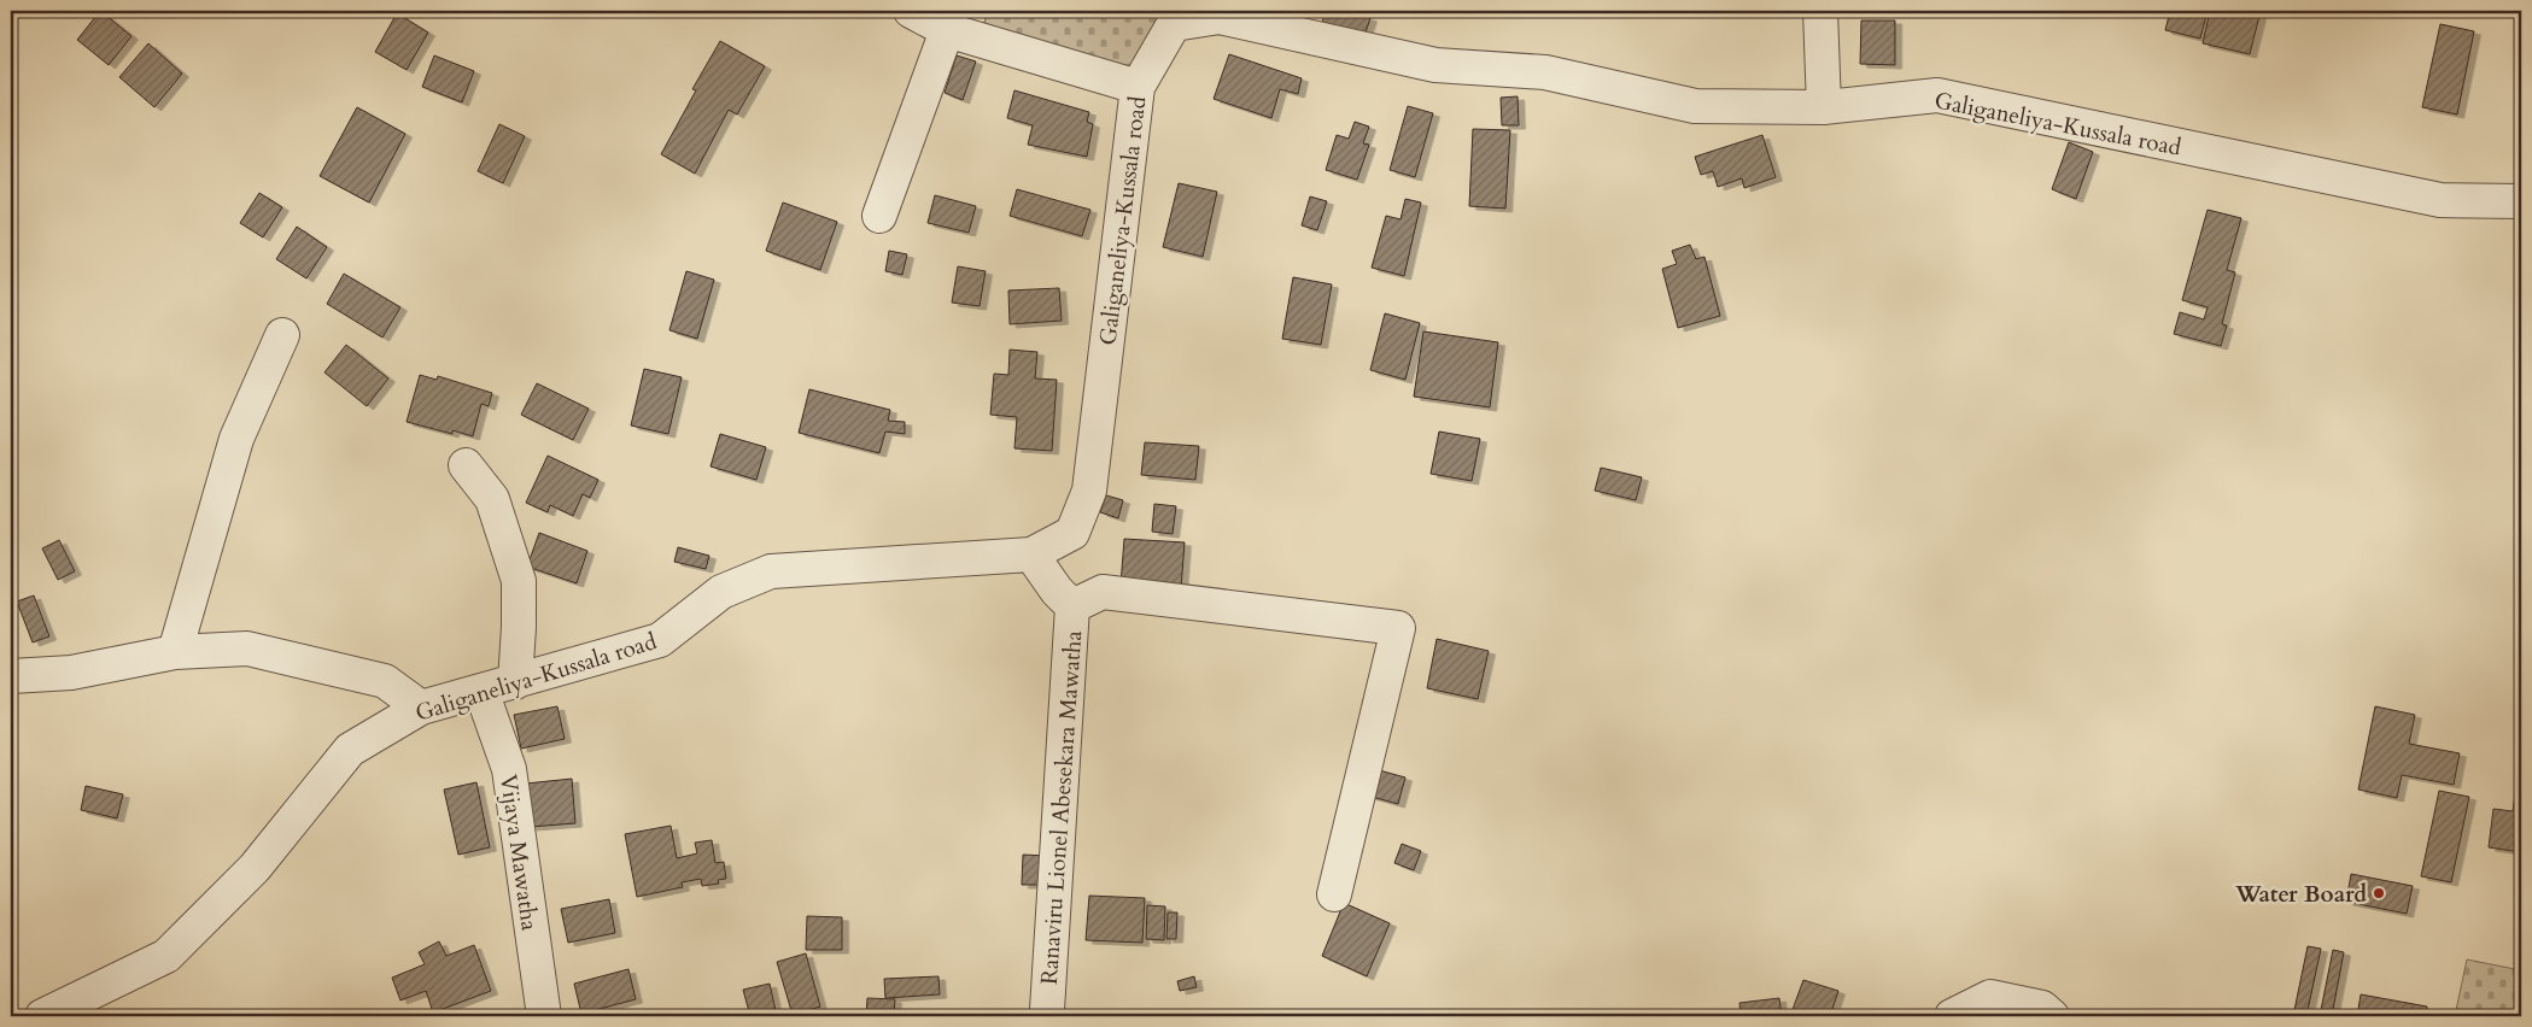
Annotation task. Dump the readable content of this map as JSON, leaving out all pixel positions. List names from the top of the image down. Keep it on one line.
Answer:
{"streets":{"street":["Galiganeliya-Kussala road","Ranaviru Lionel Abesekara Mawatha","Vijaya Mawatha"]},"crossings":[["Galiganeliya-Kussala road","Vijaya Mawatha"]],"places":["Water Board"]}
